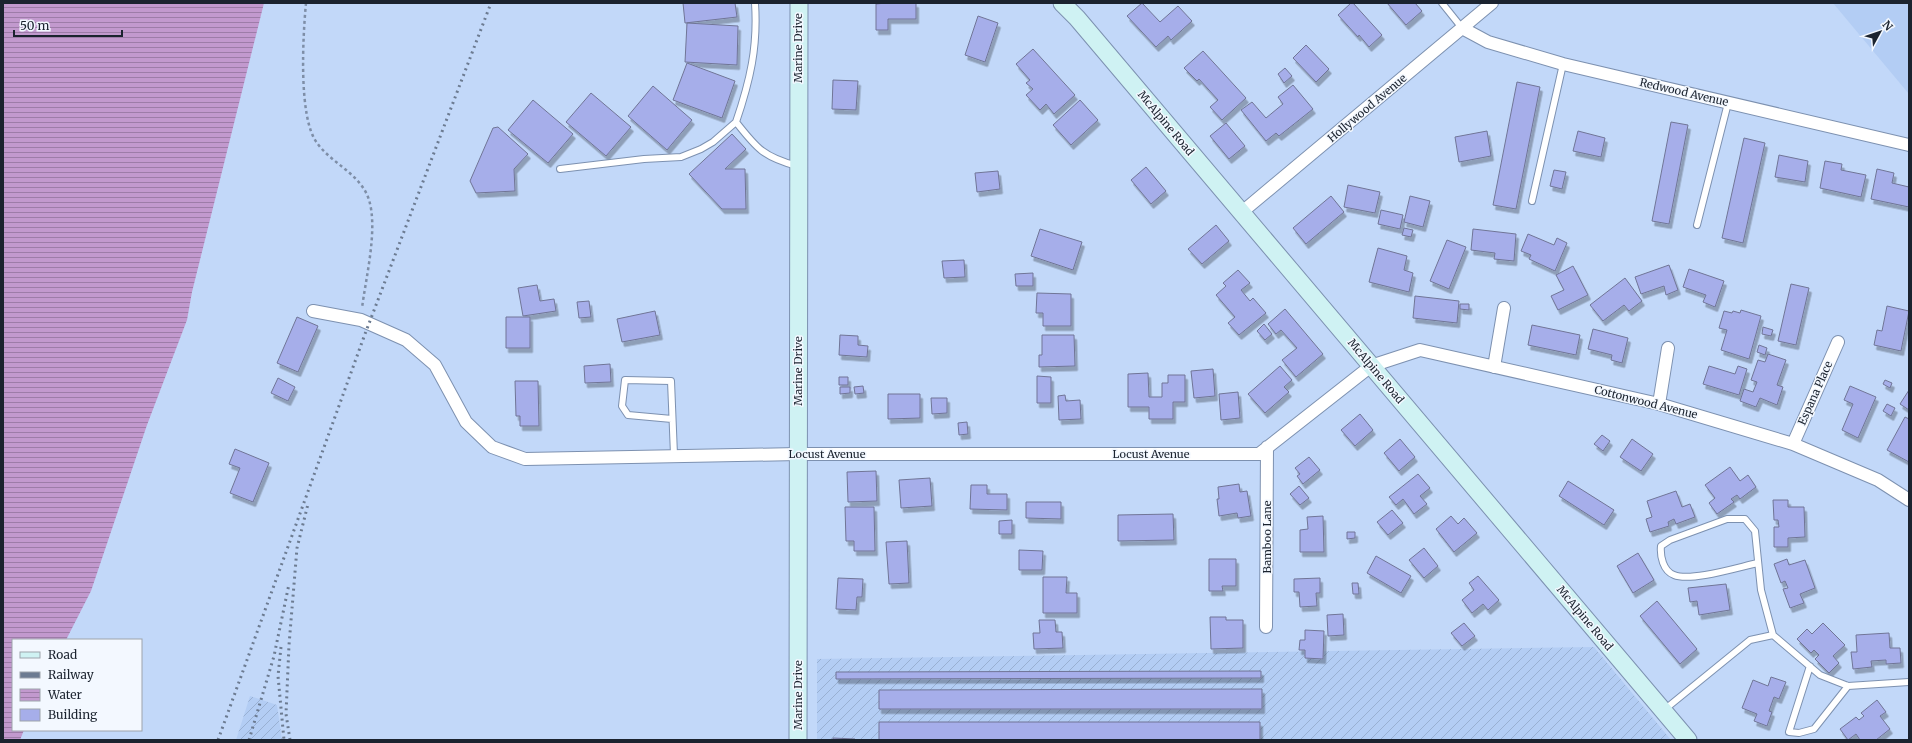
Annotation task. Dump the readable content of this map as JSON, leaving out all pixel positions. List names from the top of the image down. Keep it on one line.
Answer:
{"streets":{"street":["Marine Drive","Redwood Avenue","Hollywood Avenue","McAlpine Road","Espana Place","Cottonwood Avenue","Locust Avenue","Bamboo Lane"]},"crossings":[["Marine Drive","Locust Avenue"],["Redwood Avenue","Hollywood Avenue"],["Hollywood Avenue","McAlpine Road"],["McAlpine Road","Cottonwood Avenue"],["McAlpine Road","Locust Avenue"],["Espana Place","Cottonwood Avenue"],["Cottonwood Avenue","Locust Avenue"],["Locust Avenue","Bamboo Lane"]],"legend":["Road","Railway","Water","Building"],"scale_bar":"50 m","north":"top right"}
